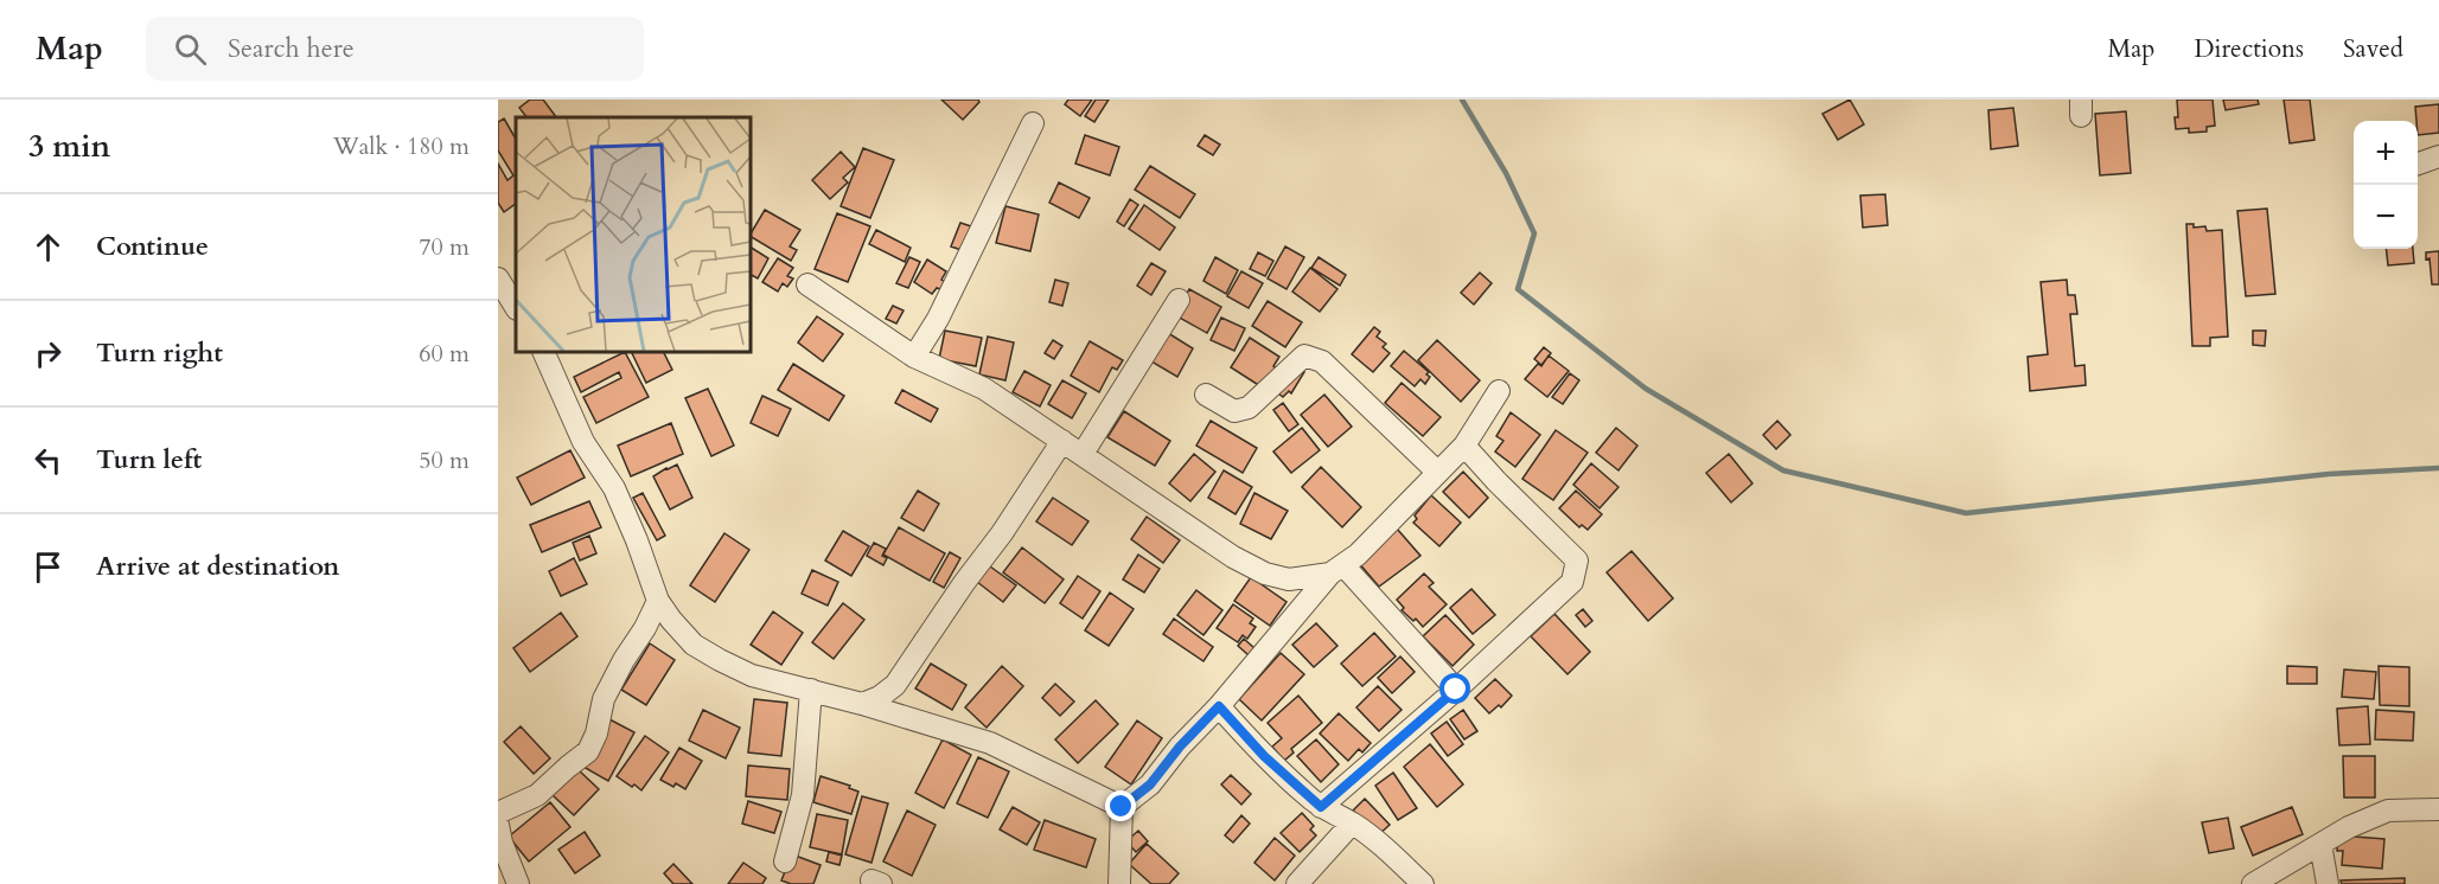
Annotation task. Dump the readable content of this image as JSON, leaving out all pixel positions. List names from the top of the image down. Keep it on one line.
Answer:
{"page":{"header":"Map","search":"Search here","nav":["Map","Directions","Saved"],"heading":["3 min","Walk · 180 m"],"map_buttons":["+","−"],"list":[["Continue","70 m"],["Turn right","60 m"],["Turn left","50 m"],"Arrive at destination"]}}
